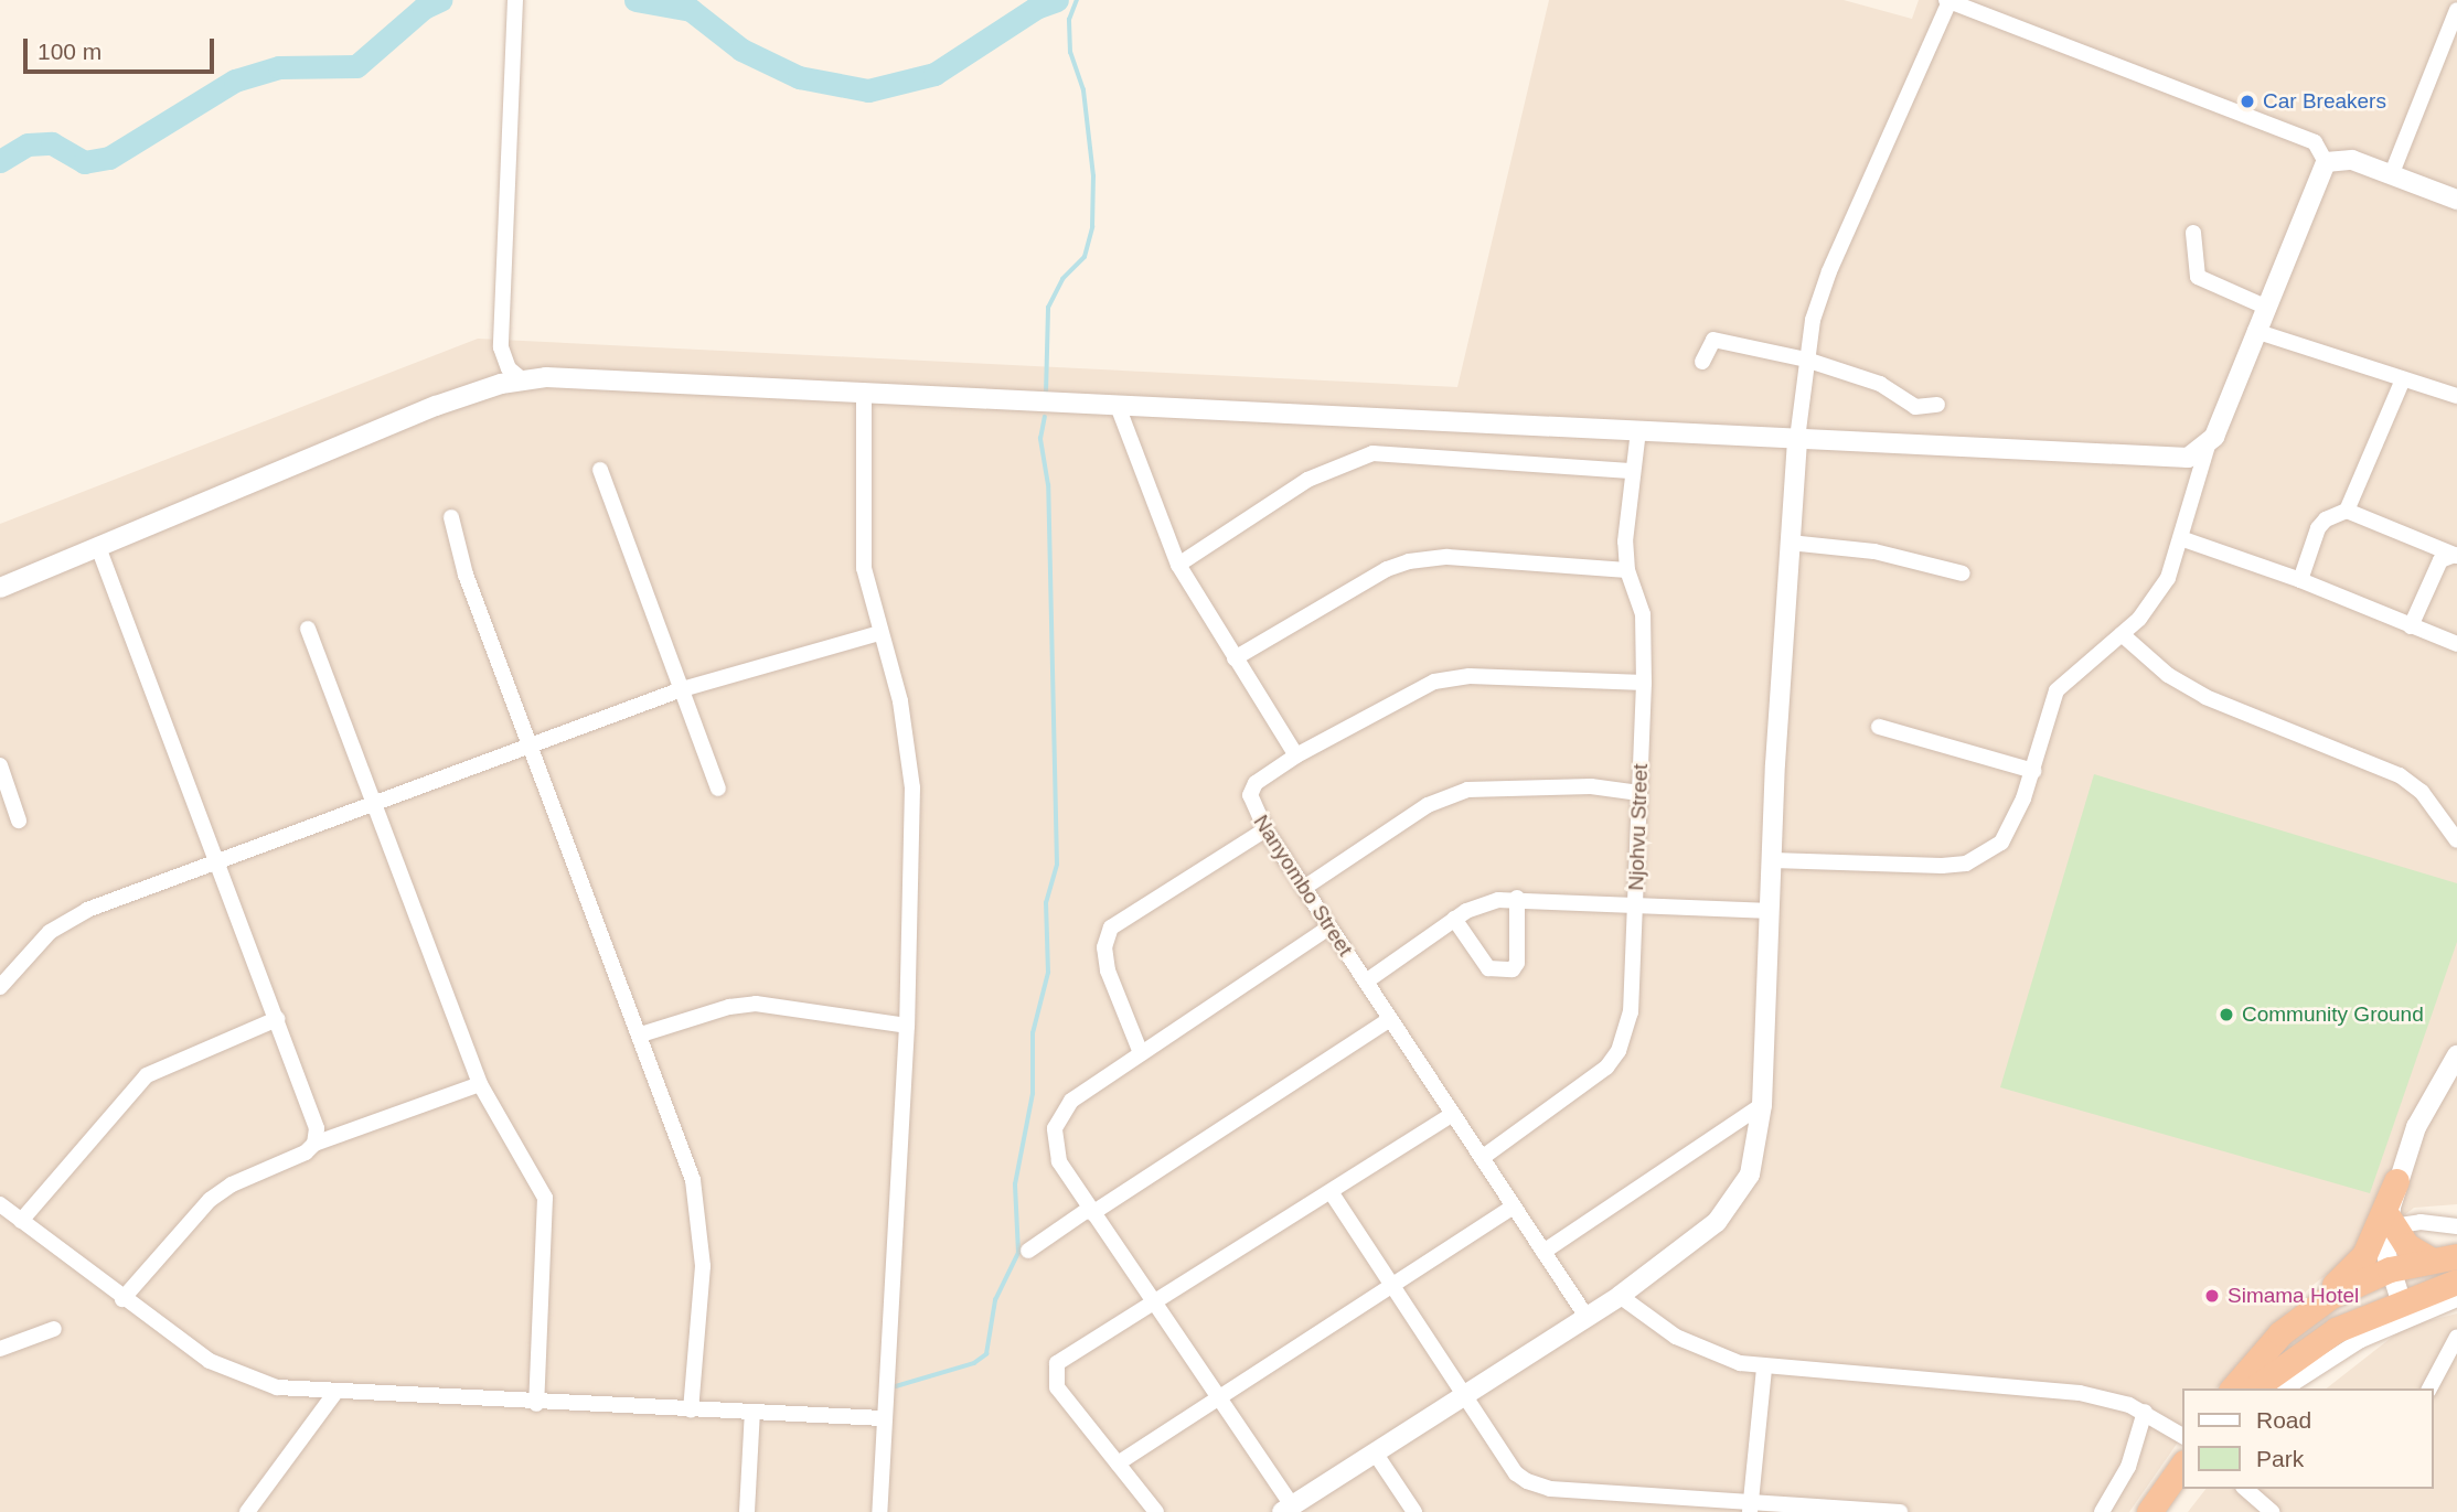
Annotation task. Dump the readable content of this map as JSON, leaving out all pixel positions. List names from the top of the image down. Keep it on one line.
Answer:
{"streets":{"street":["Njohvu Street","Nanyombo Street"]},"crossings":[["Njohvu Street","Nanyombo Street"]],"places":["Car Breakers","Community Ground","Simama Hotel"],"legend":["Road","Park"],"scale_bar":"100 m"}
